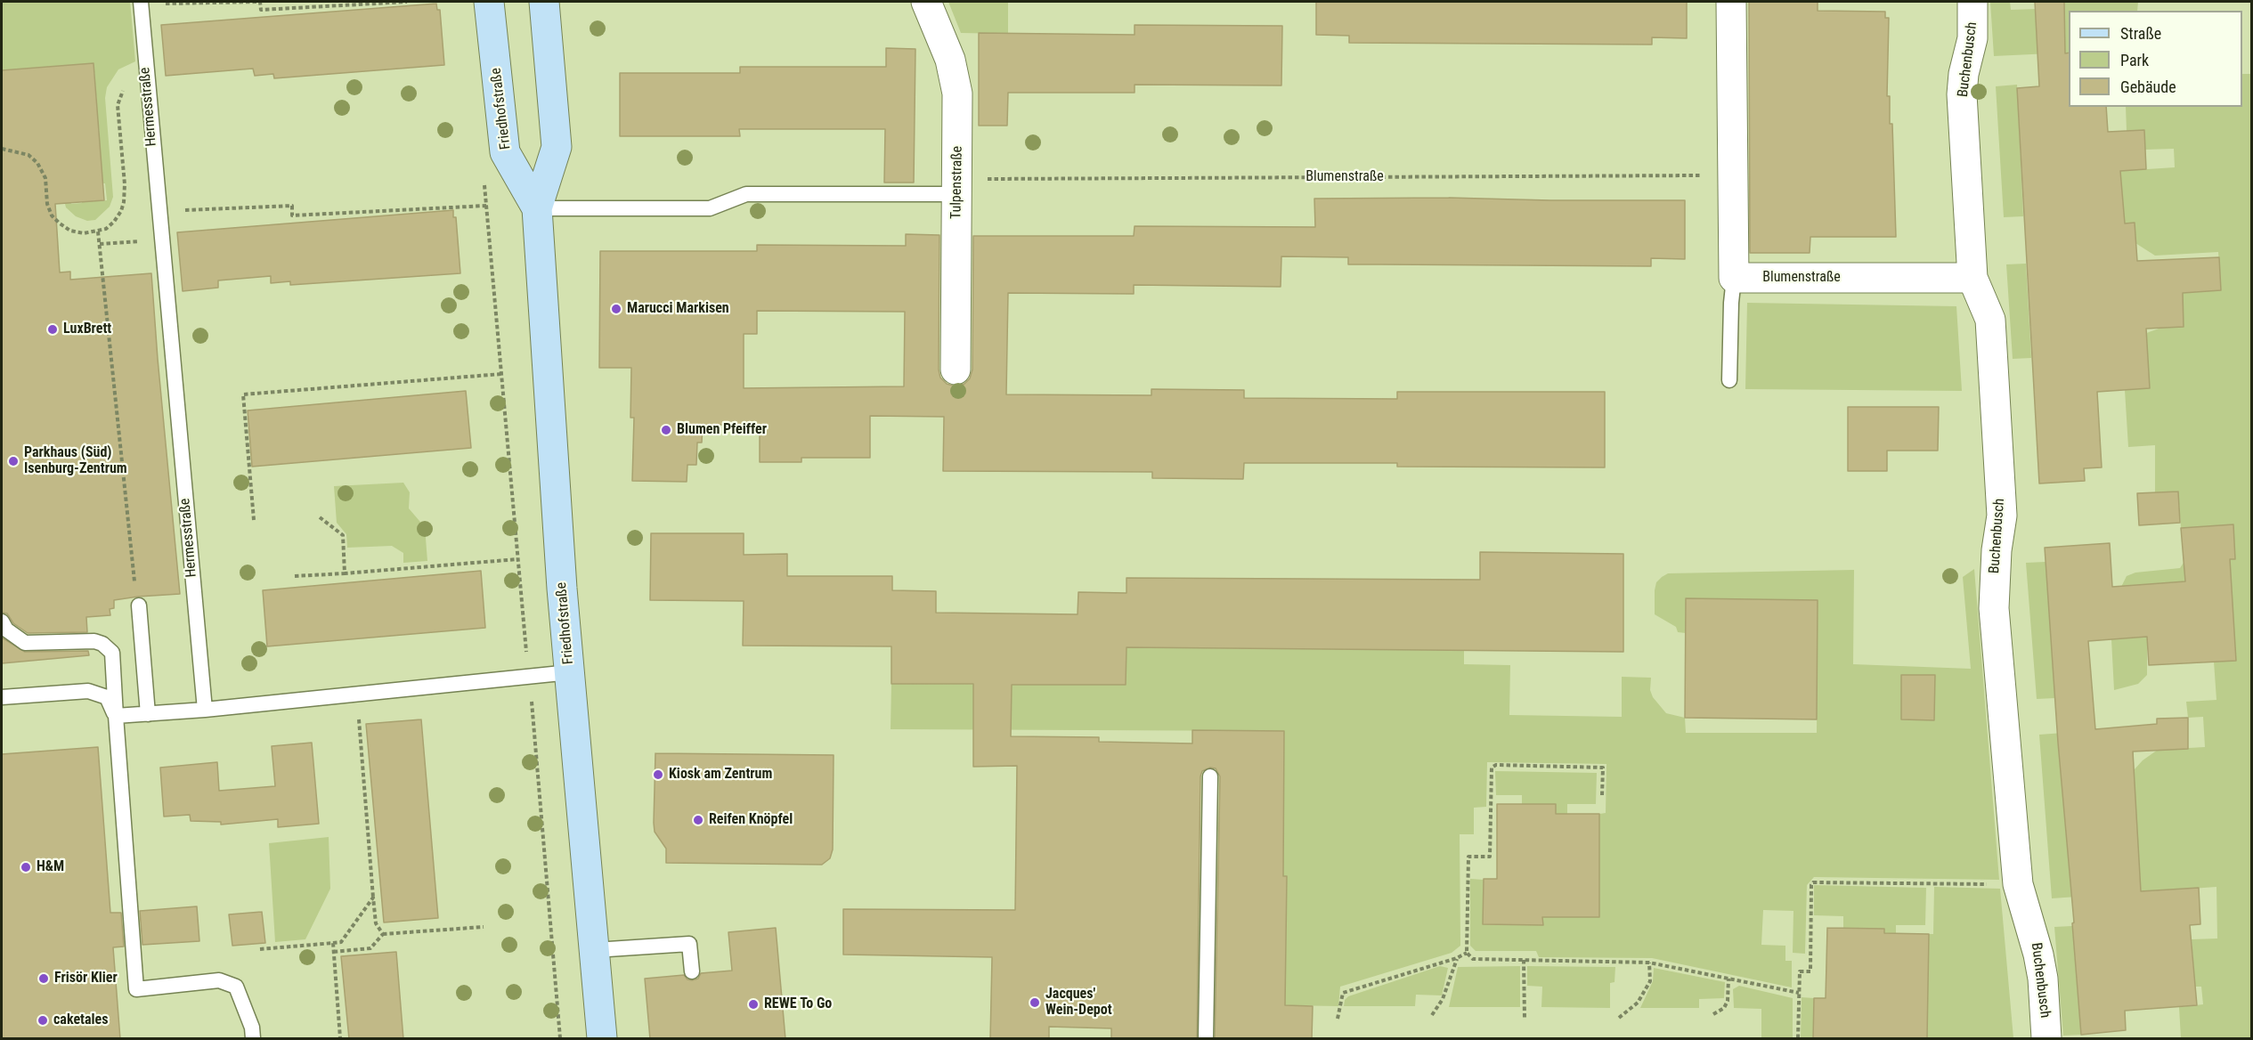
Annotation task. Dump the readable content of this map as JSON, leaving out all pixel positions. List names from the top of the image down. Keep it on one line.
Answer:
{"streets":{"main road":["Friedhofstraße"],"street":["Buchenbusch","Blumenstraße","Tulpenstraße"],"lane":["Hermesstraße"]},"crossings":[["Buchenbusch","Blumenstraße"],["Blumenstraße","Tulpenstraße"]],"places":["Marucci Markisen","LuxBrett","Blumen Pfeiffer","Parkhaus (Süd) Isenburg-Zentrum","Kiosk am Zentrum","Reifen Knöpfel","H&M","Frisör Klier","Jacques' Wein-Depot","REWE To Go","caketales"],"legend":["Straße","Park","Gebäude"]}
